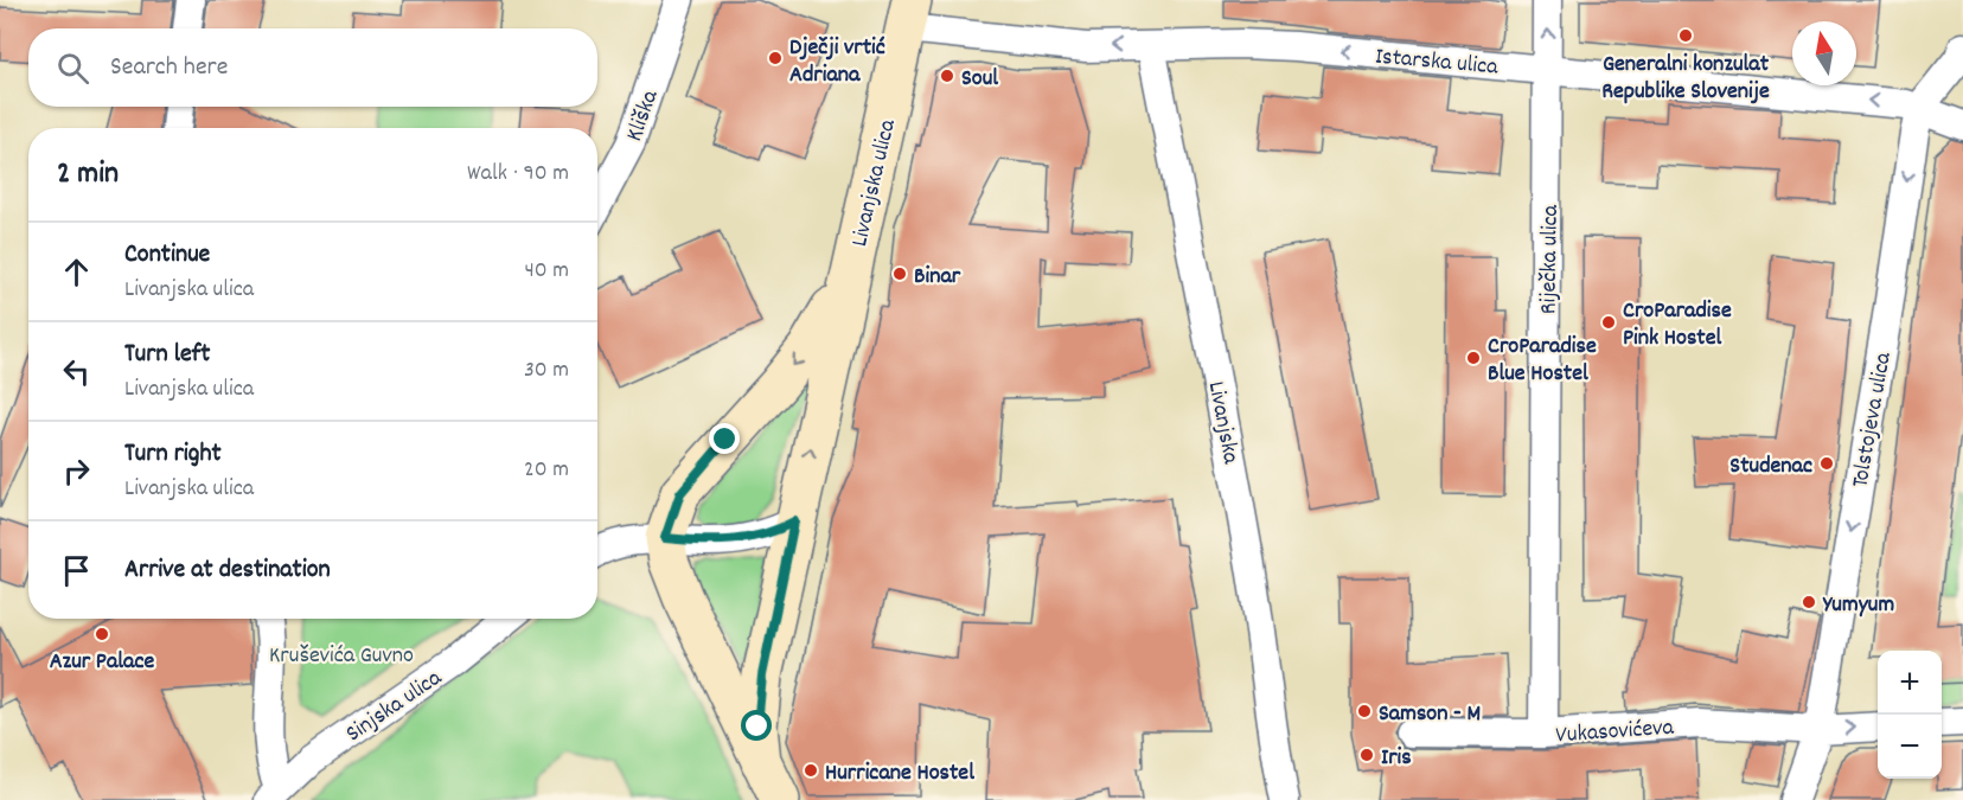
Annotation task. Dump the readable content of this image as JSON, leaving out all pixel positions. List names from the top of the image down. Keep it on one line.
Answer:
{"streets":{"street":["Istarska ulica","Kliška","Livanjska ulica","Riječka ulica","Tolstojeva ulica","Livanjska","Sinjska ulica","Vukasovićeva"]},"crossings":[["Istarska ulica","Livanjska ulica"],["Istarska ulica","Riječka ulica"],["Istarska ulica","Tolstojeva ulica"],["Istarska ulica","Livanjska"],["Riječka ulica","Vukasovićeva"],["Tolstojeva ulica","Vukasovićeva"]],"one_way":["Istarska ulica","Tolstojeva ulica"],"parks":["Kruševića Guvno"],"places":["Generalni konzulat Republike Slovenije","Dječji vrtić Adriana","Soul","Binar","CroParadise Pink Hostel","CroParadise Blue Hostel","Studenac","Yumyum","Azur Palace","Samson - M","Iris","Hurricane Hostel"],"north":"top","page":{"search":"Search here","heading":["2 min","Walk · 90 m"],"list":[["Continue","Livanjska ulica","40 m"],["Turn left","Livanjska ulica","30 m"],["Turn right","Livanjska ulica","20 m"],"Arrive at destination"],"map_buttons":["+","−"]}}
